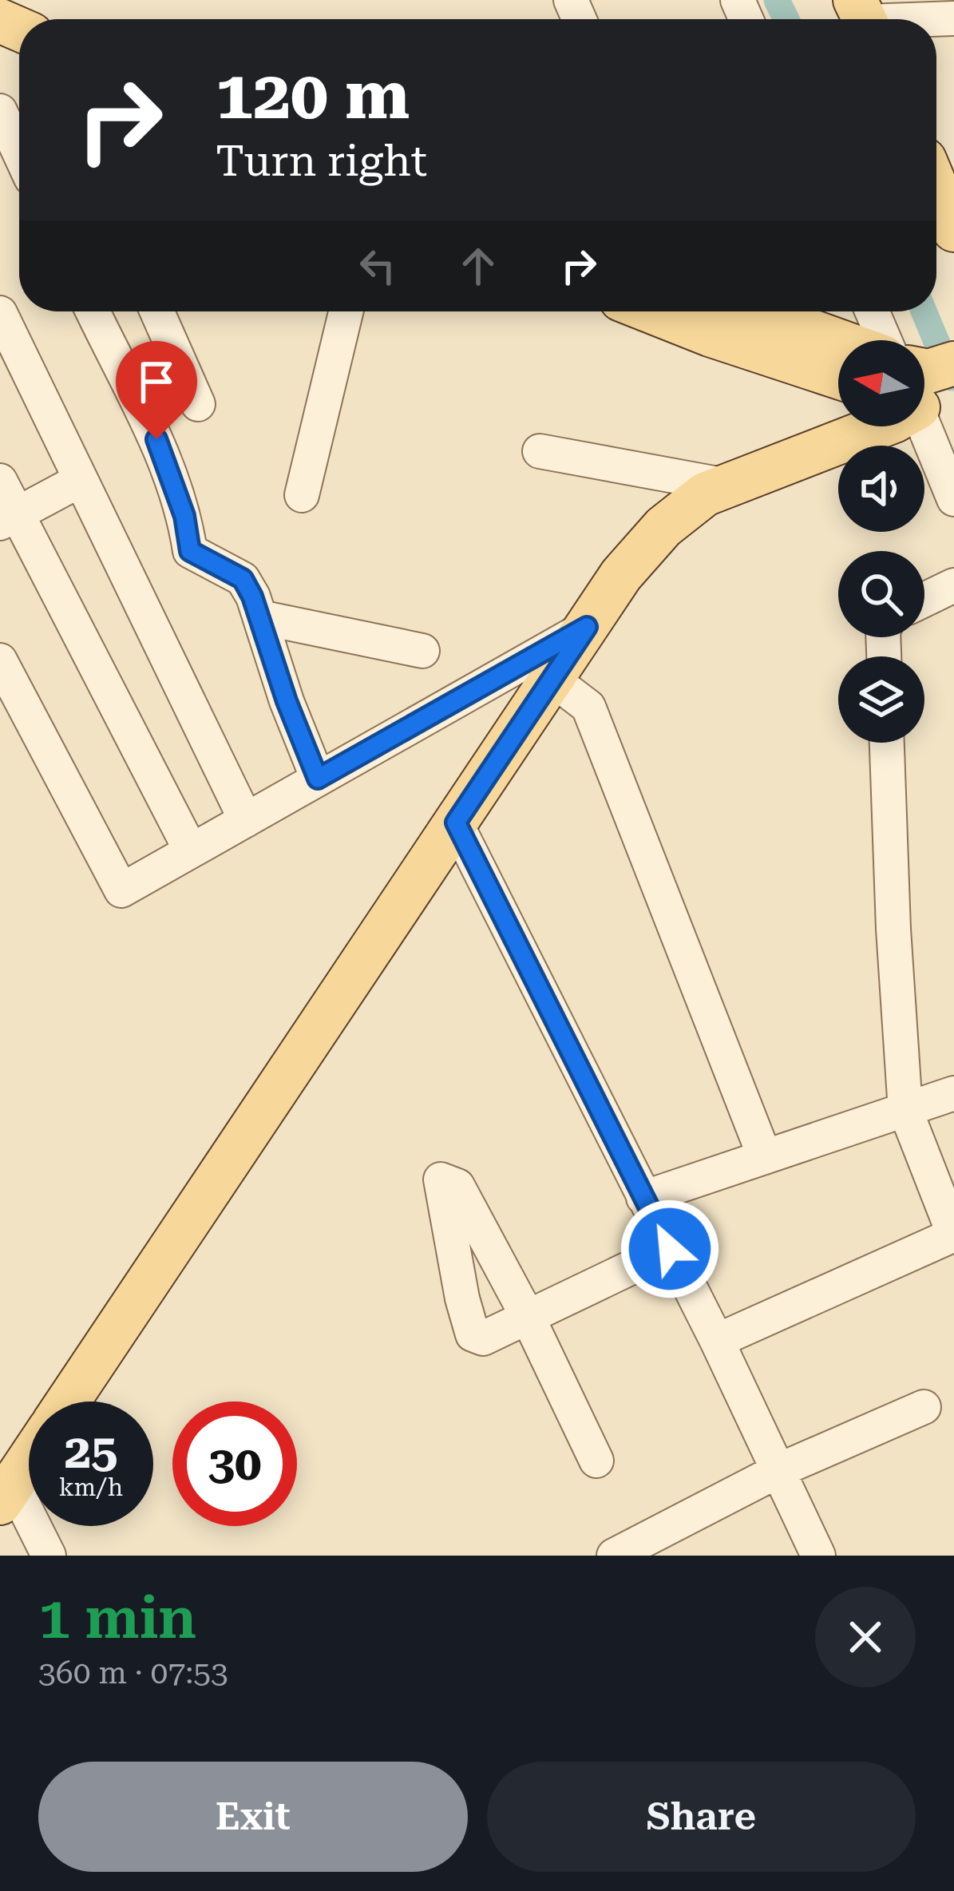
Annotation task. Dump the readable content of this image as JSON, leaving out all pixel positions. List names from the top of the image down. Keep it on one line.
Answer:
{"north":"left","page":{"turn":["120 m","Turn right"],"speed":"25 km/h","limit":"30","heading":["1 min","360 m · 07:53"],"buttons":["Exit","Share"]}}
